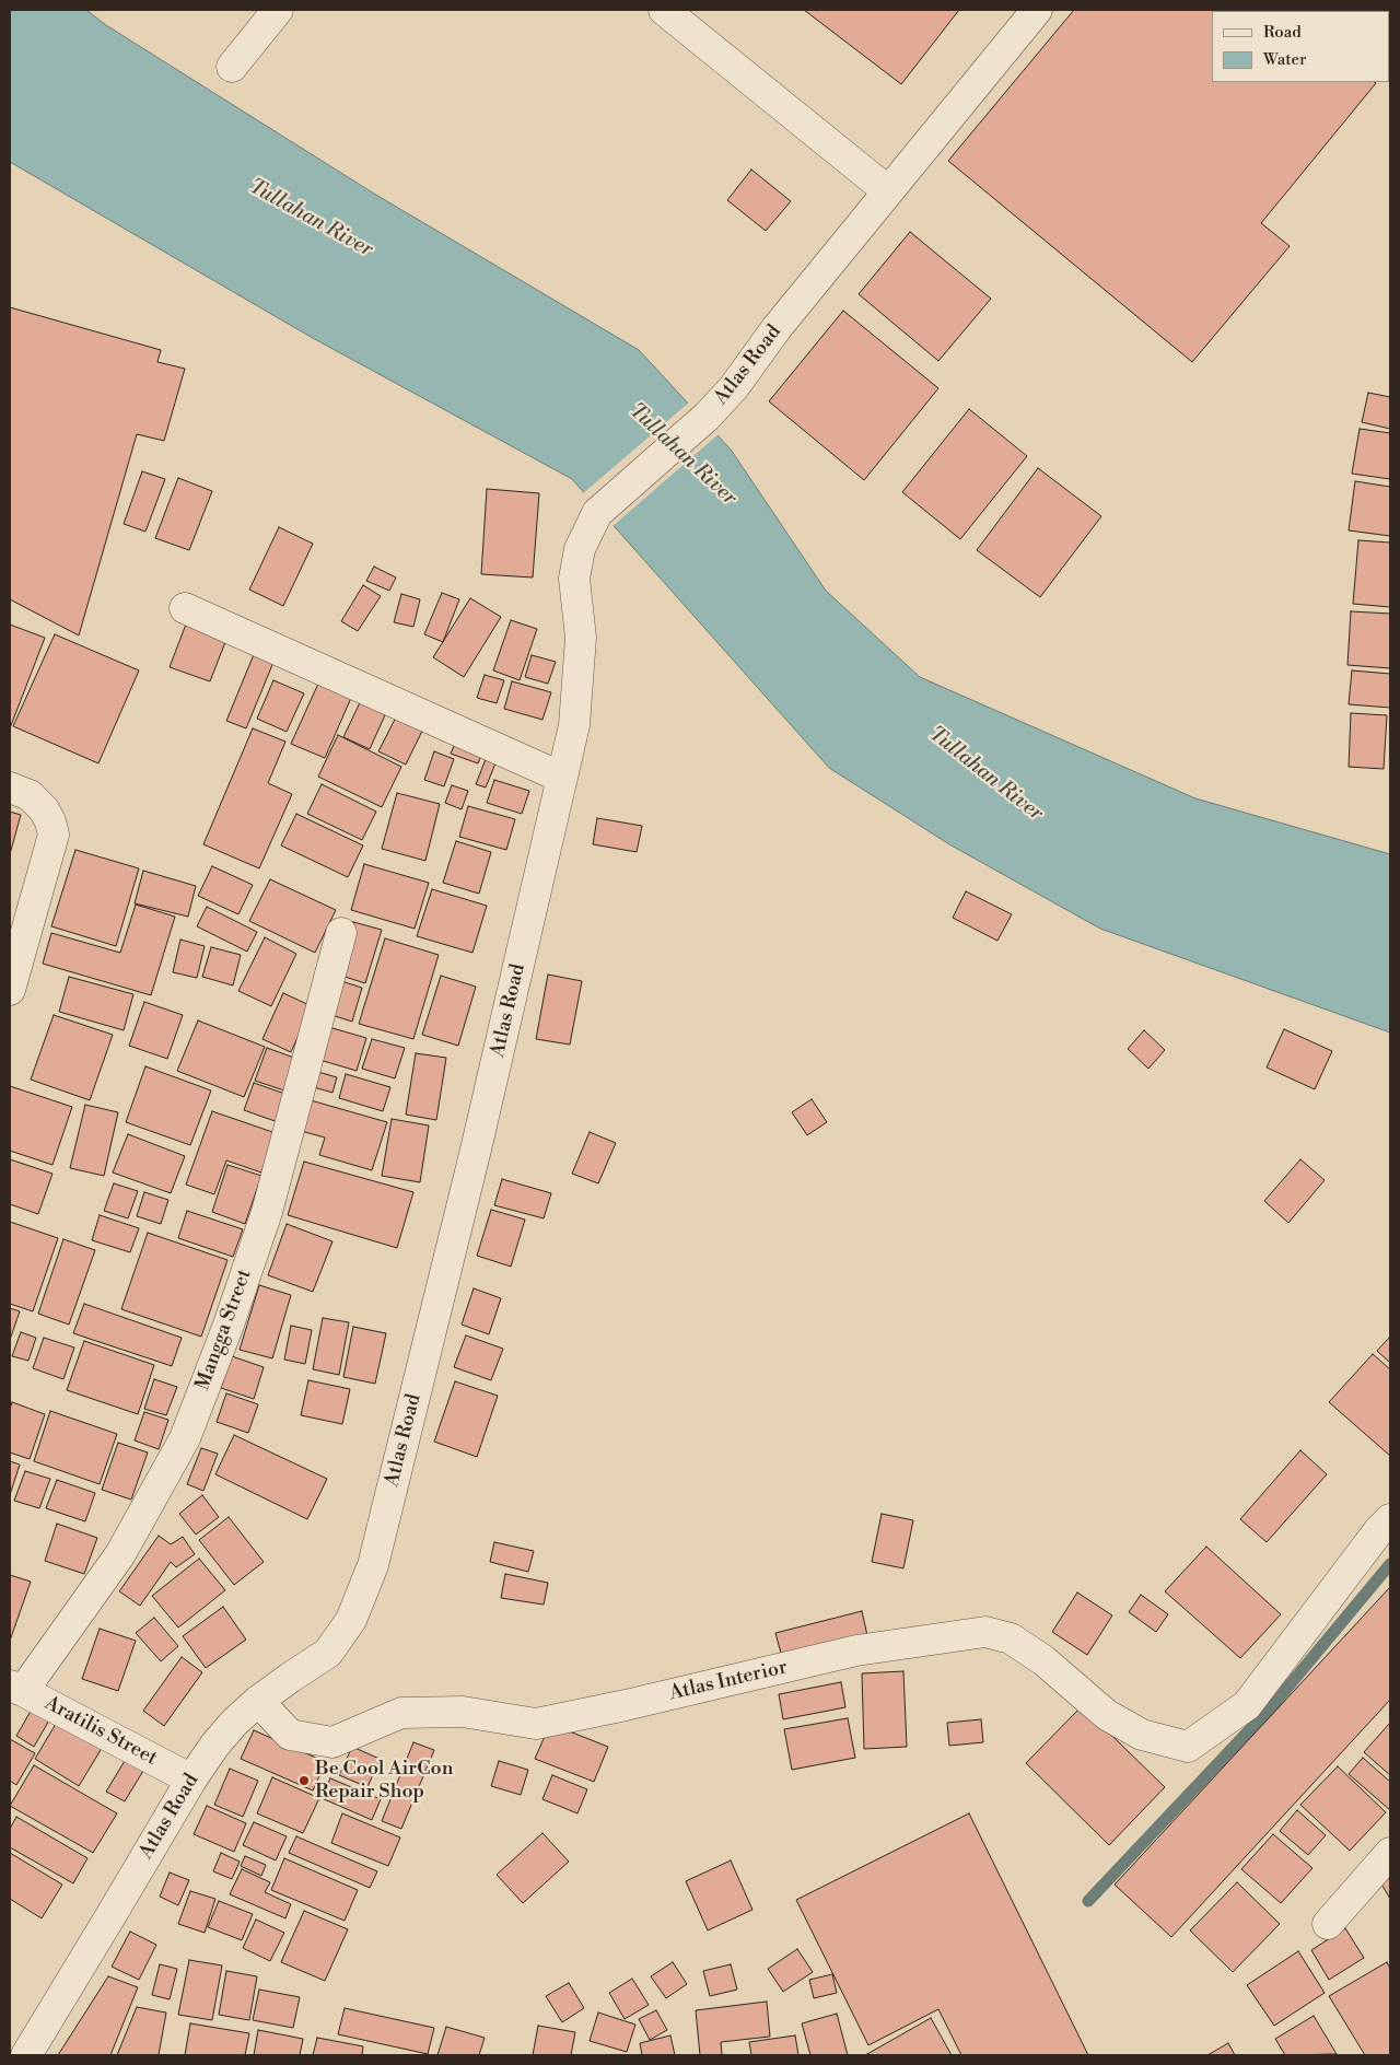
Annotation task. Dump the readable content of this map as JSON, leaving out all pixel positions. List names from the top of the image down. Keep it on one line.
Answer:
{"streets":{"street":["Atlas Road","Mangga Street","Atlas Interior","Aratilis Street"]},"crossings":[["Atlas Road","Atlas Interior"],["Atlas Road","Aratilis Street"],["Mangga Street","Aratilis Street"]],"water":["Tullahan River"],"places":["Be Cool AirCon Repair Shop"],"legend":["Road","Water"]}
